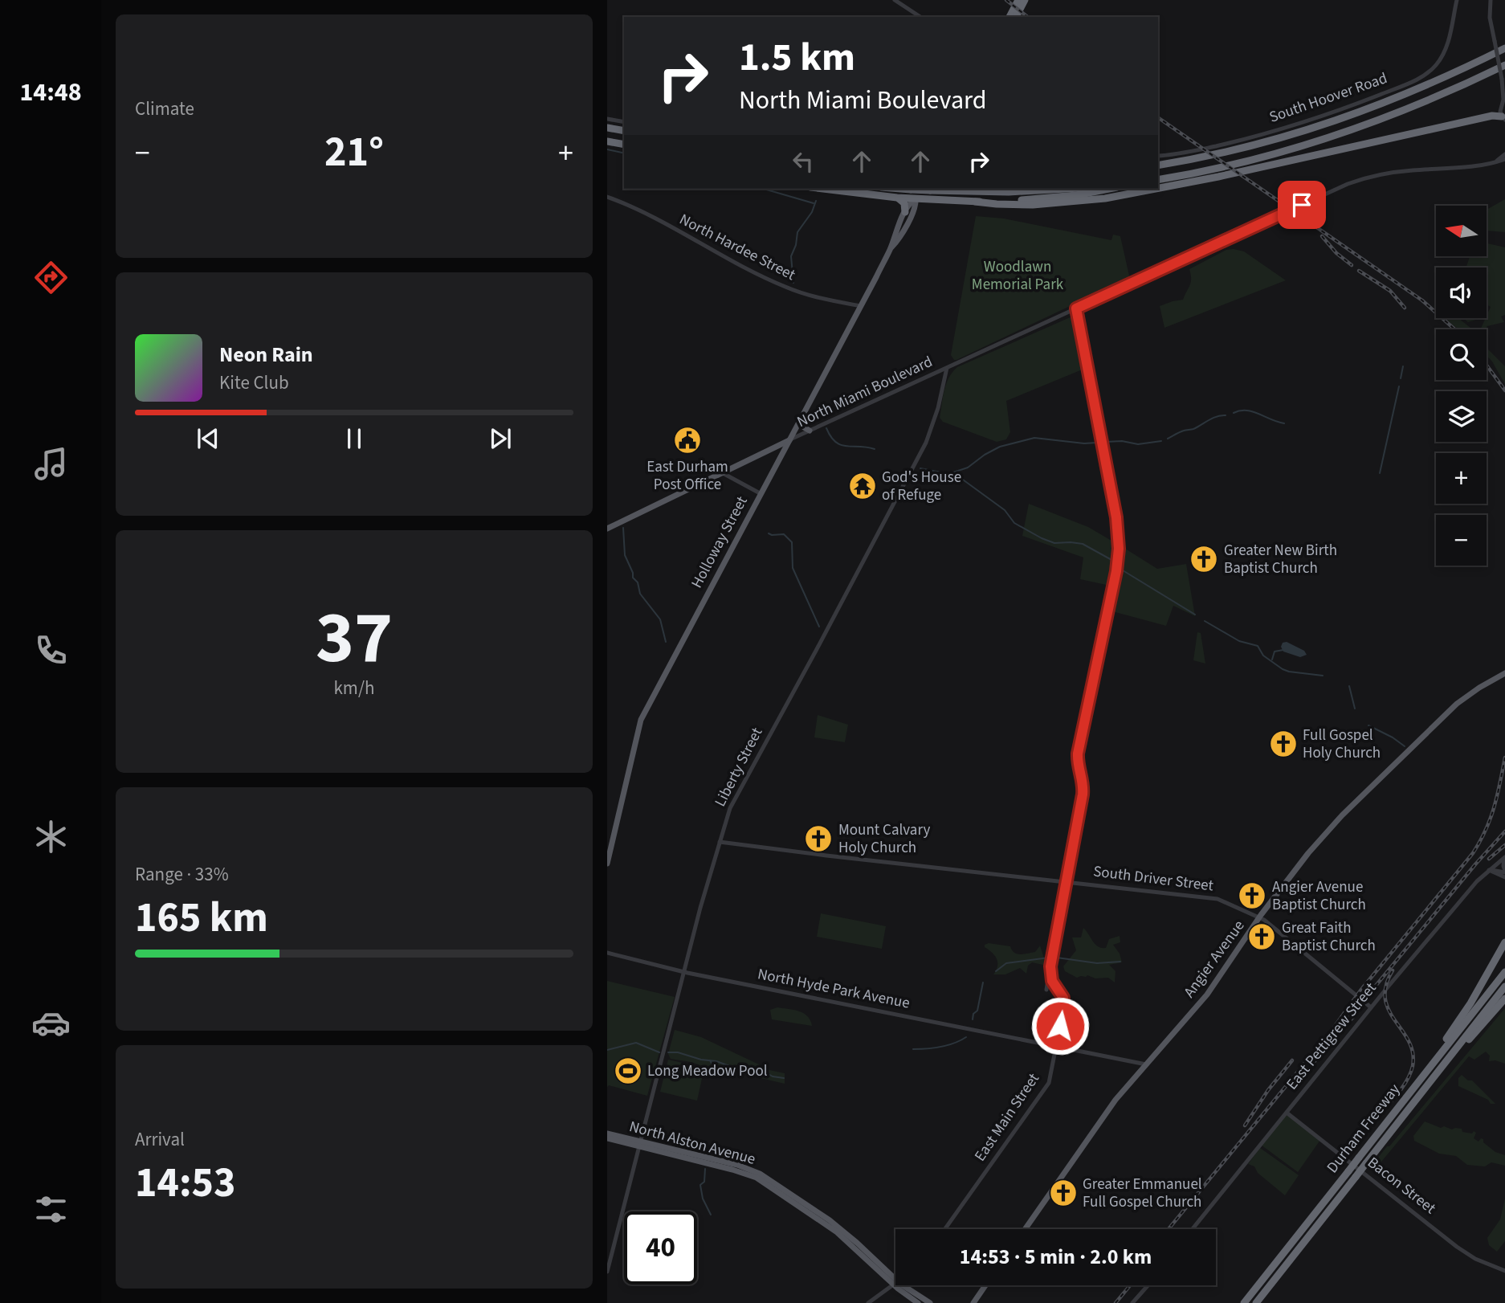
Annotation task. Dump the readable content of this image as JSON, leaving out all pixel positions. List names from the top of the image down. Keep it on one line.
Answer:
{"streets":{"highway":["Holloway Street","Durham Freeway"],"main road":["North Miami Boulevard","Angier Avenue","North Alston Avenue"],"street":["South Hoover Road","North Hardee Street","Liberty Street","South Driver Street","North Hyde Park Avenue","East Pettigrew Street","East Main Street","Bacon Street"]},"crossings":[["North Hardee Street","Holloway Street"],["North Miami Boulevard","Holloway Street"],["North Miami Boulevard","Liberty Street"],["Liberty Street","South Driver Street"],["Liberty Street","North Hyde Park Avenue"],["Liberty Street","North Alston Avenue"],["South Driver Street","Angier Avenue"],["South Driver Street","East Pettigrew Street"],["Angier Avenue","North Hyde Park Avenue"],["North Hyde Park Avenue","East Main Street"],["East Pettigrew Street","Bacon Street"]],"parks":["Woodlawn Memorial Park"],"places":{"public building":["East Durham Post Office"],"temple":["God's House of Refuge"],"church":["Greater New Birth Baptist Church","Full Gospel Holy Church","Mount Calvary Holy Church","Angier Avenue Baptist Church","Great Faith Baptist Church","Greater Emmanuel Full Gospel Church"],"sports":["Long Meadow Pool"]},"north":"left","page":{"tabs":"14:48","tile":["Climate",["37","km/h"],["Range · 33%","165 km"],["Arrival","14:53"]],"turn":["1.5 km","North Miami Boulevard"],"heat":["−","21°","+"],"map_buttons":["+","−"],"song":["Neon Rain","Kite Club"],"limit":"40","trip":"14:53 · 5 min · 2.0 km"}}
